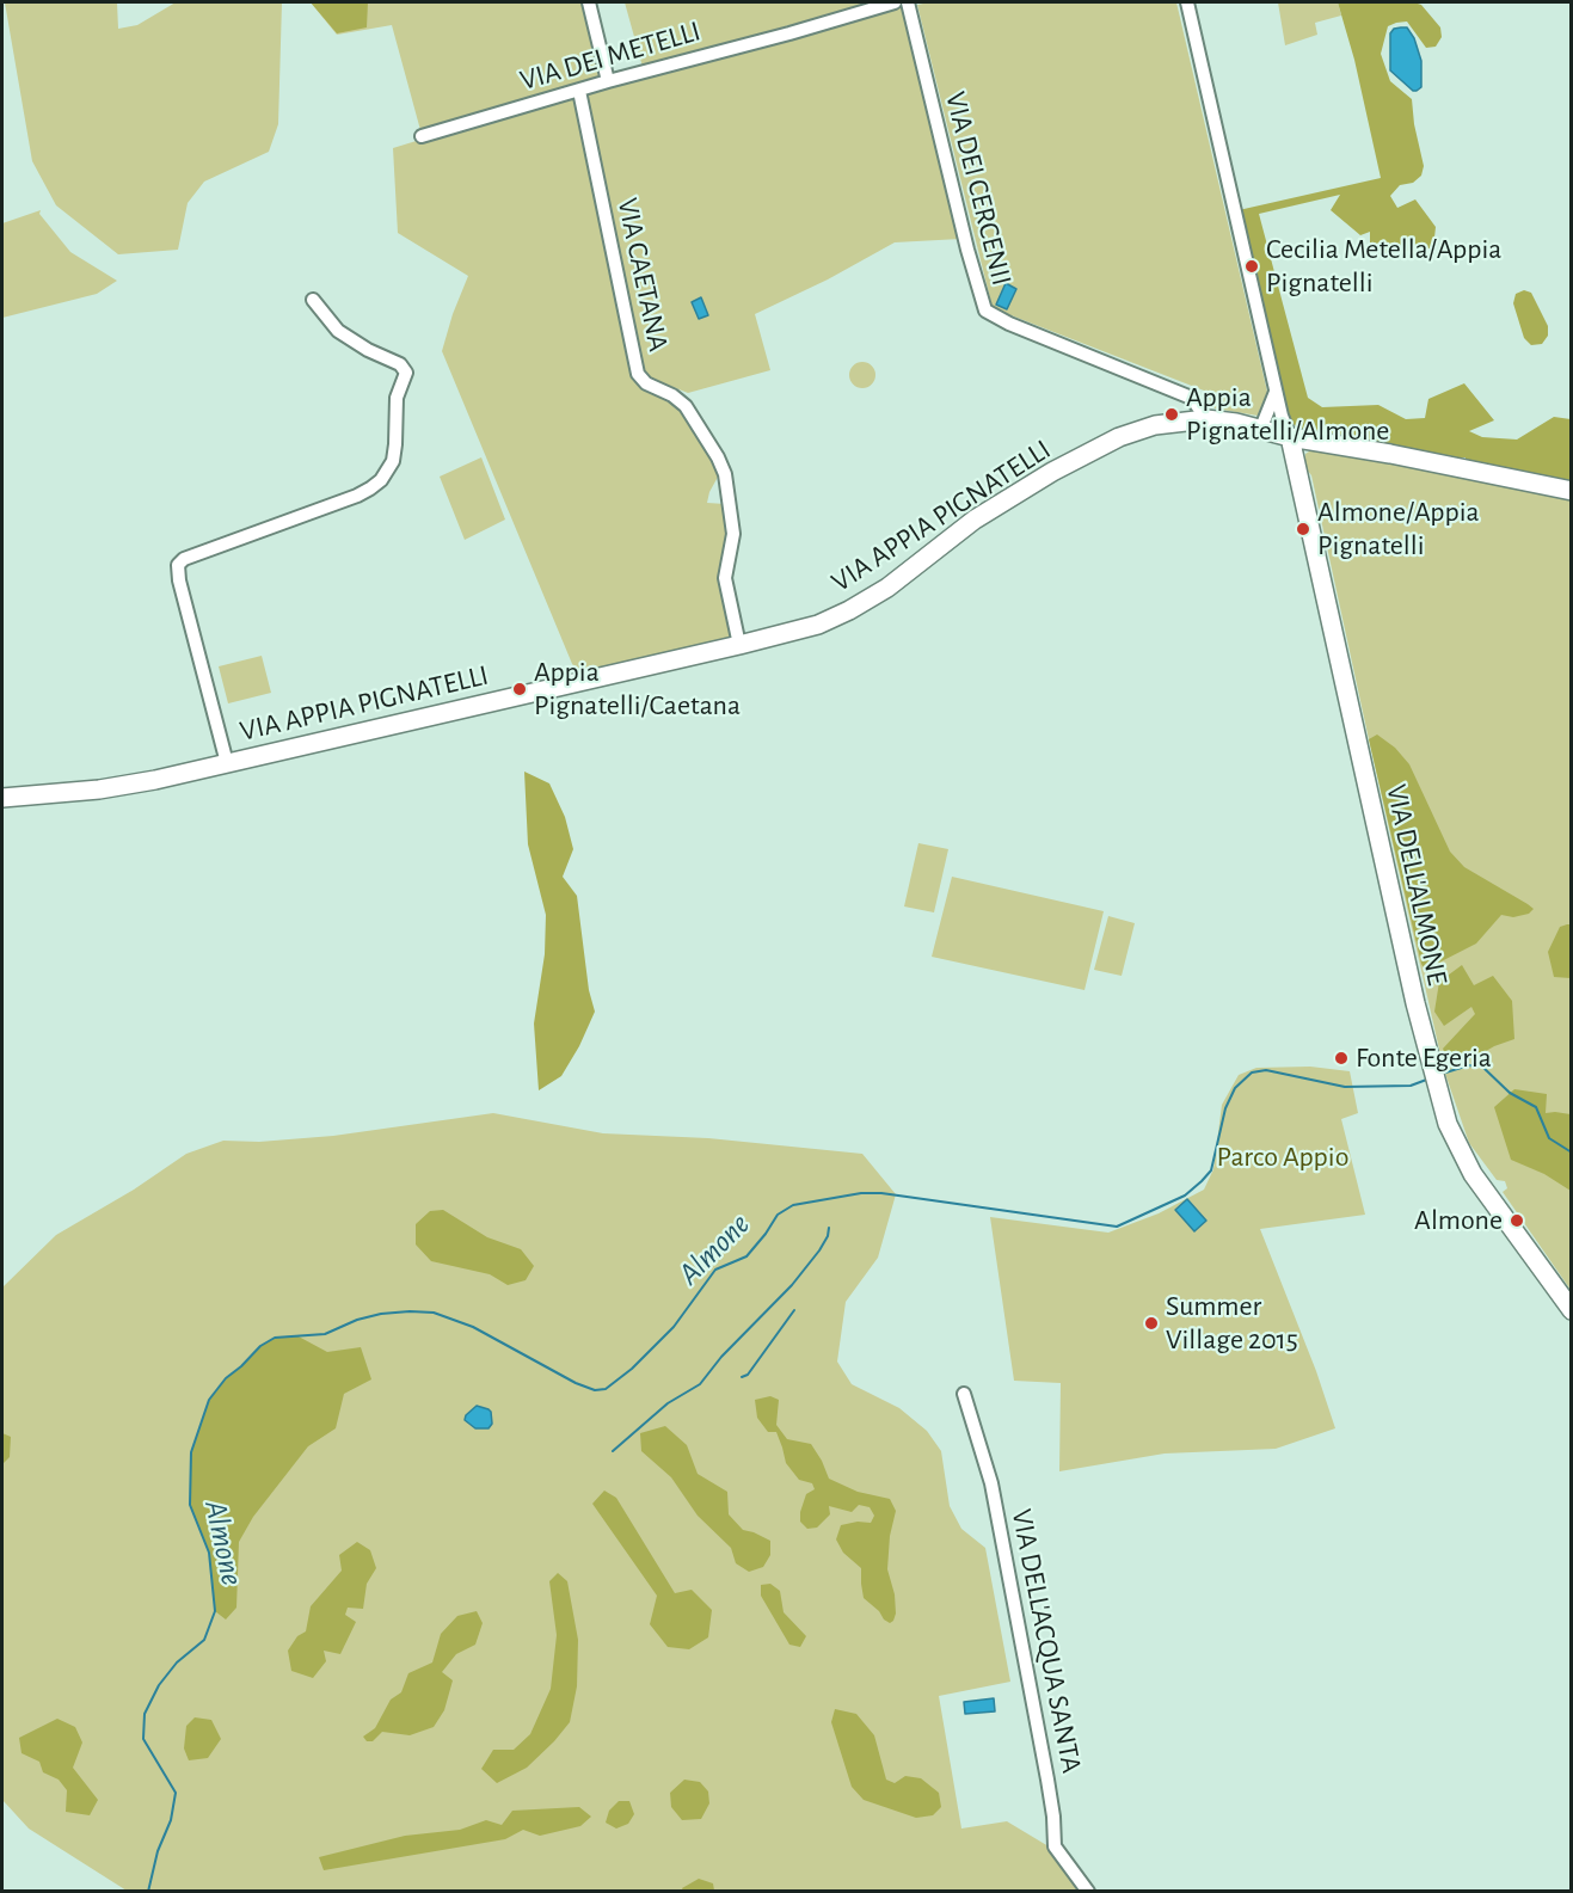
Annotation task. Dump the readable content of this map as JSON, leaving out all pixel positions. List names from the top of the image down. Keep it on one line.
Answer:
{"streets":{"street":["VIA DEI METELLI","VIA DEI CERCENII","VIA CAETANA","VIA APPIA PIGNATELLI","VIA DELL'ALMONE","VIA DELL'ACQUA SANTA"]},"crossings":[["VIA DEI METELLI","VIA CAETANA"],["VIA DEI CERCENII","VIA APPIA PIGNATELLI"],["VIA CAETANA","VIA APPIA PIGNATELLI"],["VIA APPIA PIGNATELLI","VIA DELL'ALMONE"]],"water":["Almone"],"parks":["Parco Appio"],"places":["Cecilia Metella/Appia Pignatelli","Appia Pignatelli/Almone","Almone/Appia Pignatelli","Appia Pignatelli/Caetana","Fonte Egeria","Almone","Summer Village 2015"]}
